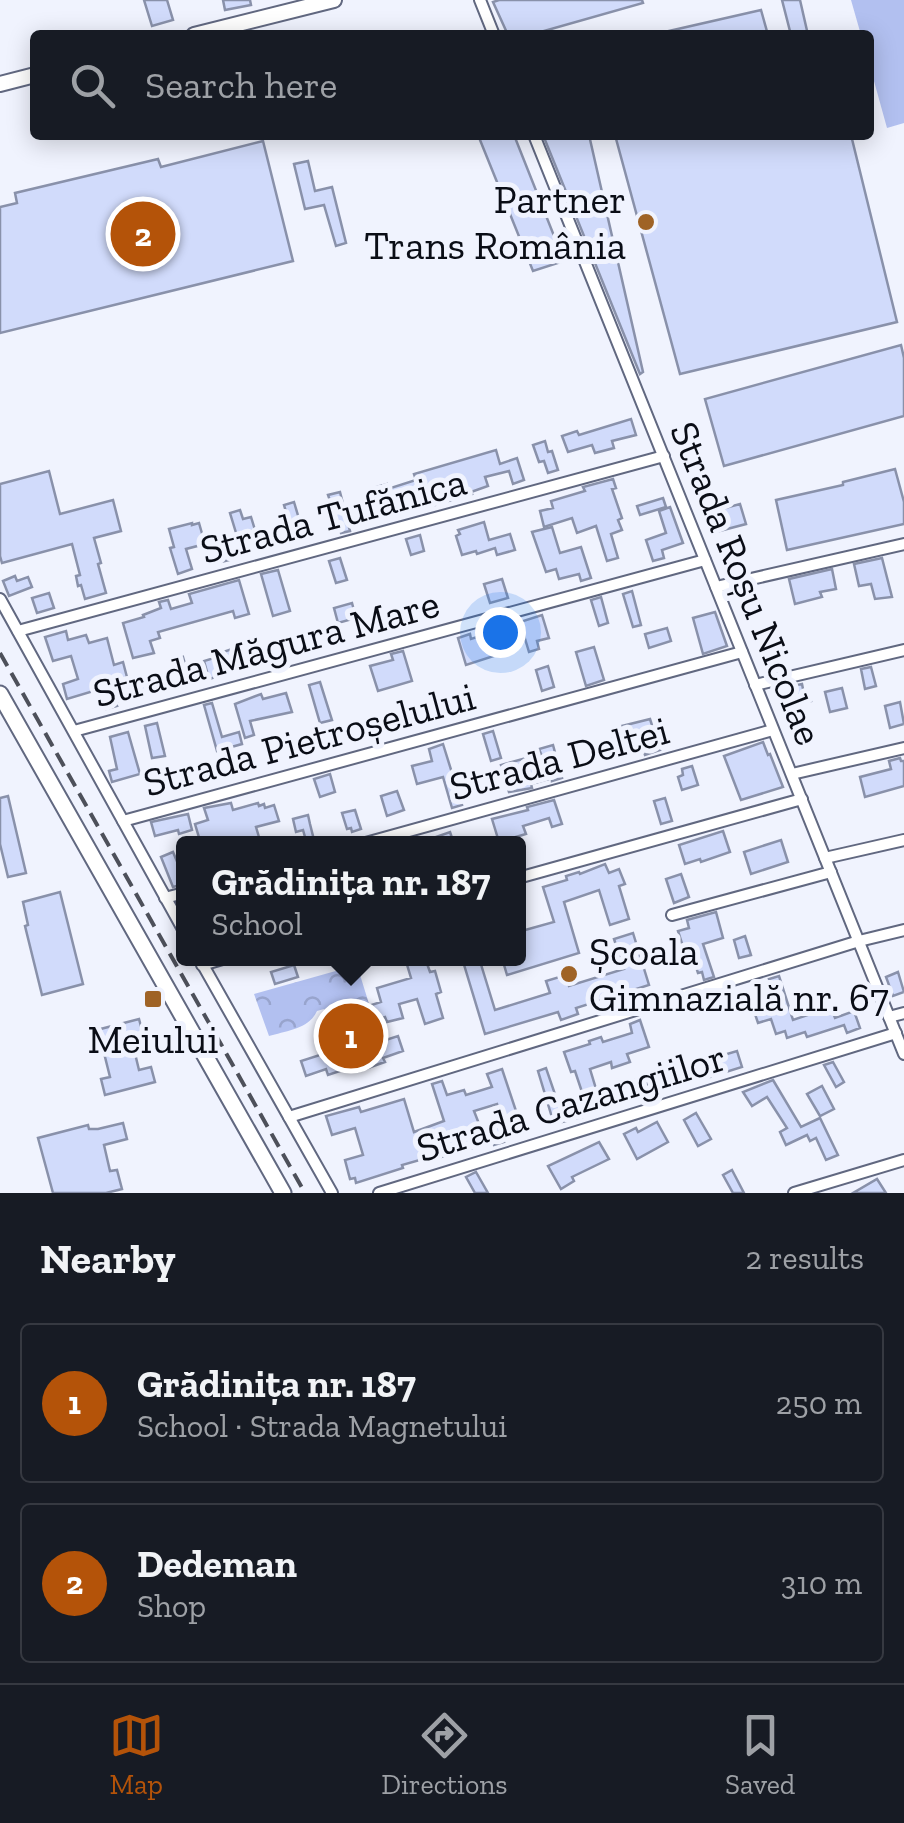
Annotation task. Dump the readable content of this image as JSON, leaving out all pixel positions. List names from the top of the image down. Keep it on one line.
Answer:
{"streets":{"street":["Strada Tufănica","Strada Roșu Nicolae","Strada Măgura Mare","Strada Pietroșelului","Strada Deltei","Strada Cazangiilor"]},"crossings":[["Strada Tufănica","Strada Roșu Nicolae"],["Strada Roșu Nicolae","Strada Măgura Mare"],["Strada Roșu Nicolae","Strada Pietroșelului"],["Strada Roșu Nicolae","Strada Deltei"],["Strada Roșu Nicolae","Strada Cazangiilor"]],"places":{"other":["Partner Trans România","Școala Gimnazială nr. 67"],"transit":["Meiului"]},"page":{"search":"Search here","pins":["2","1"],"popup":["Grădinița nr. 187","School"],"heading":["Nearby","2 results"],"list":[{"mark":"1","name":"Grădinița nr. 187","note":"School · Strada Magnetului","value":"250 m"},{"mark":"2","name":"Dedeman","note":"Shop","value":"310 m"}],"nav":["Map","Directions","Saved"]}}
